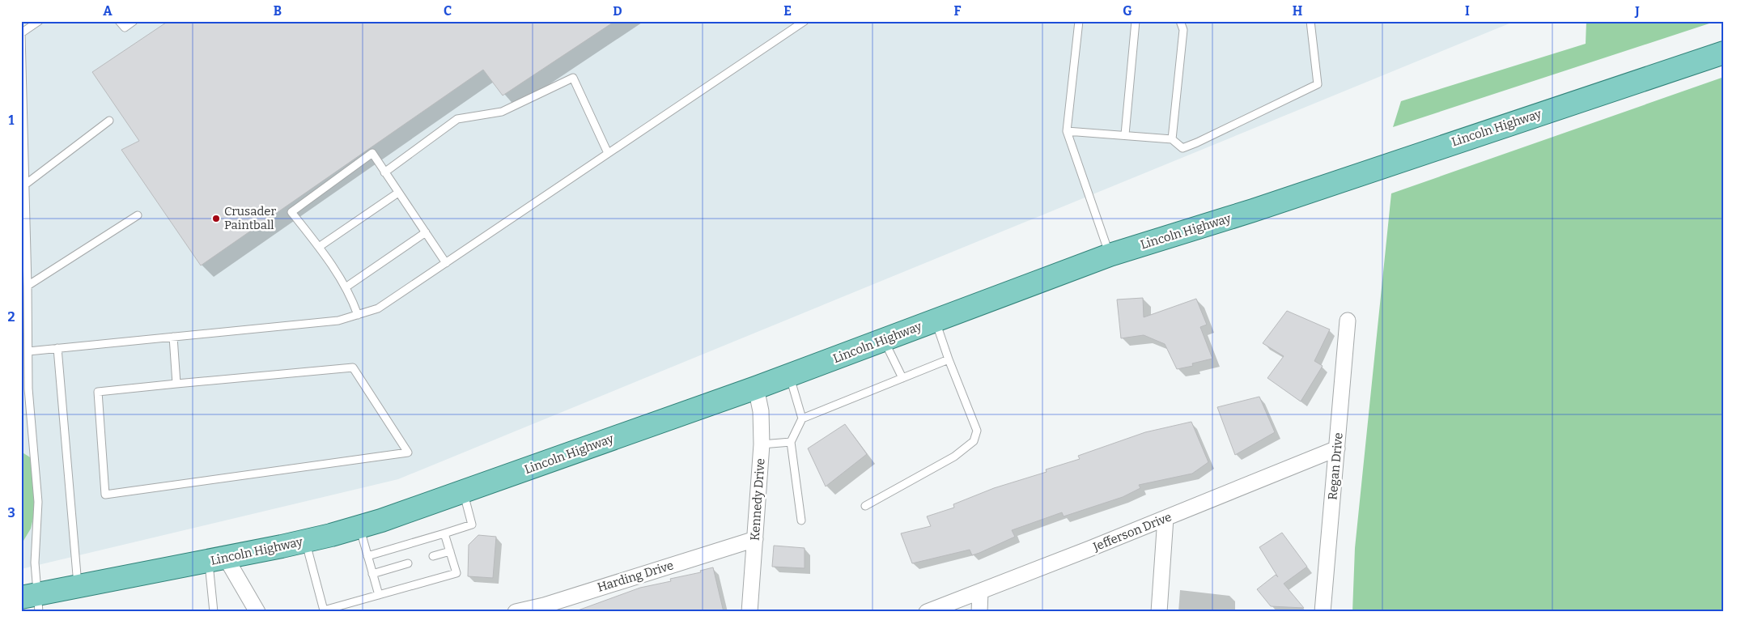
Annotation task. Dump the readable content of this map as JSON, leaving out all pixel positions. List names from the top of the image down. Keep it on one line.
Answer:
{"streets":{"main road":["Lincoln Highway"],"street":["Regan Drive","Kennedy Drive","Jefferson Drive","Harding Drive"]},"crossings":[["Lincoln Highway","Kennedy Drive"],["Regan Drive","Jefferson Drive"],["Kennedy Drive","Harding Drive"]],"places":["Crusader Paintball"],"grid":{"columns":["A","B","C","D","E","F","G","H","I","J"],"rows":["1","2","3"]}}
